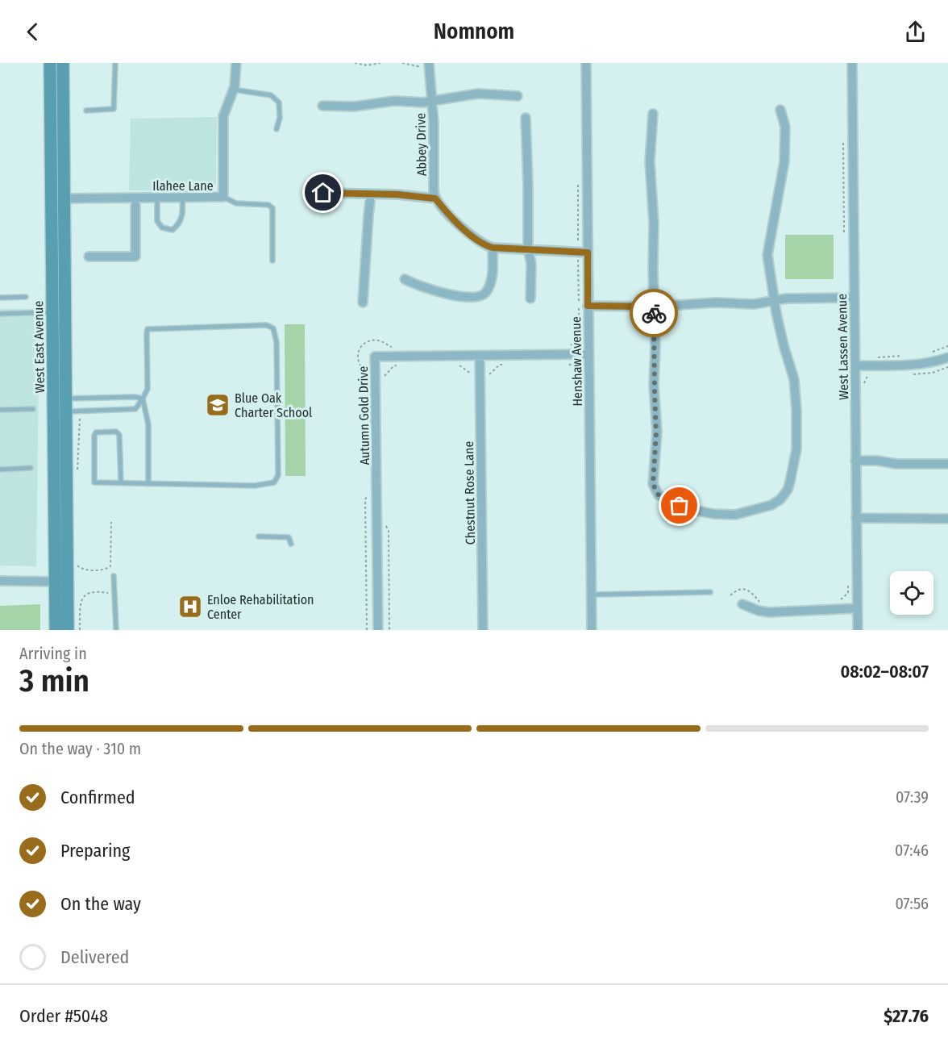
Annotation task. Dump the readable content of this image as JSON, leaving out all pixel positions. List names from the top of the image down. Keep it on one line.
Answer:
{"streets":{"main road":["West East Avenue"],"street":["Abbey Drive","Ilahee Lane","West Lassen Avenue","Henshaw Avenue","Autumn Gold Drive","Chestnut Rose Lane"]},"crossings":[["Ilahee Lane","West East Avenue"],["Henshaw Avenue","Autumn Gold Drive"],["Autumn Gold Drive","Chestnut Rose Lane"]],"places":{"school or university":["Blue Oak Charter School"],"hospital":["Enloe Rehabilitation Center"]},"page":{"header":"Nomnom","heading":["3 min","Arriving in","08:02–08:07"],"panel":["Order #5048","$27.76"],"bar":"On the way · 310 m","list":[["Confirmed","07:39"],["Preparing","07:46"],["On the way","07:56"],"Delivered"]}}
